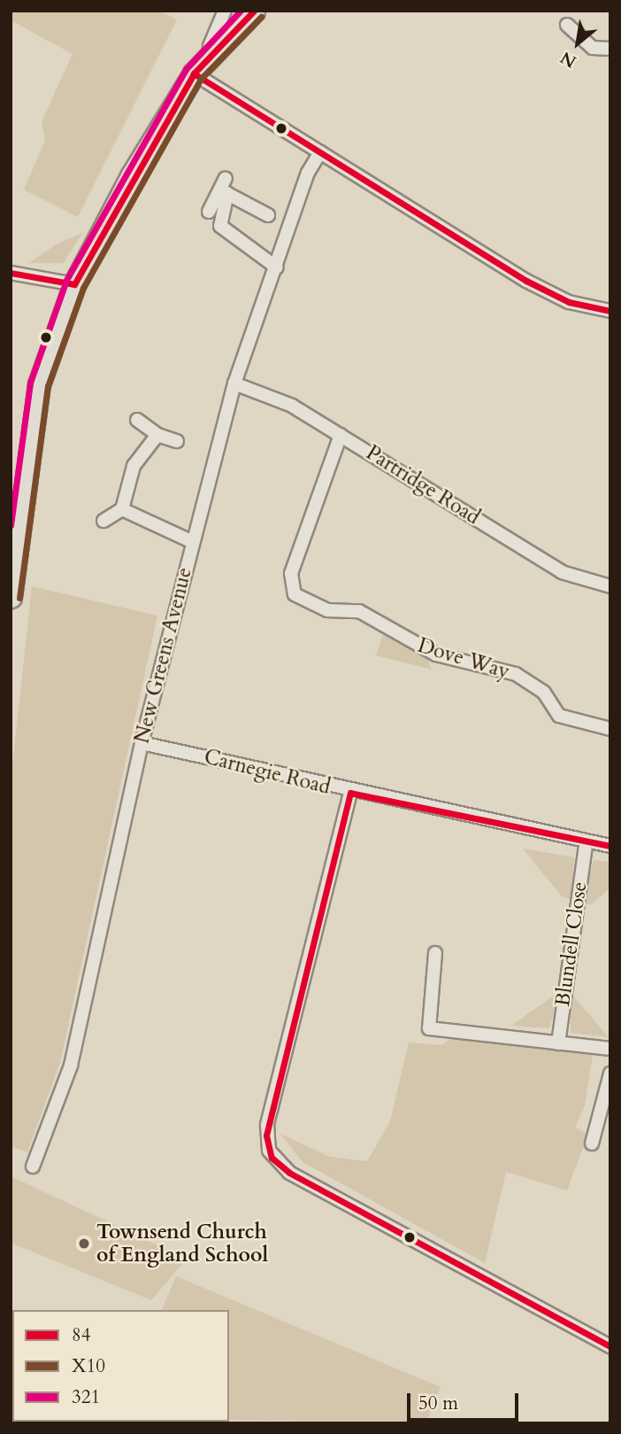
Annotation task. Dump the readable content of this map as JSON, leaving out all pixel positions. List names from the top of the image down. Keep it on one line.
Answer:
{"streets":{"street":["Partridge Road","New Greens Avenue","Dove Way","Carnegie Road","Blundell Close"]},"crossings":[["Partridge Road","New Greens Avenue"],["Partridge Road","Dove Way"],["New Greens Avenue","Carnegie Road"],["Carnegie Road","Blundell Close"]],"places":["Townsend Church of England School"],"lines":["transit line 84","transit line 321","transit line X10"],"legend":["84","X10","321"],"scale_bar":"50 m","north":"bottom left"}
